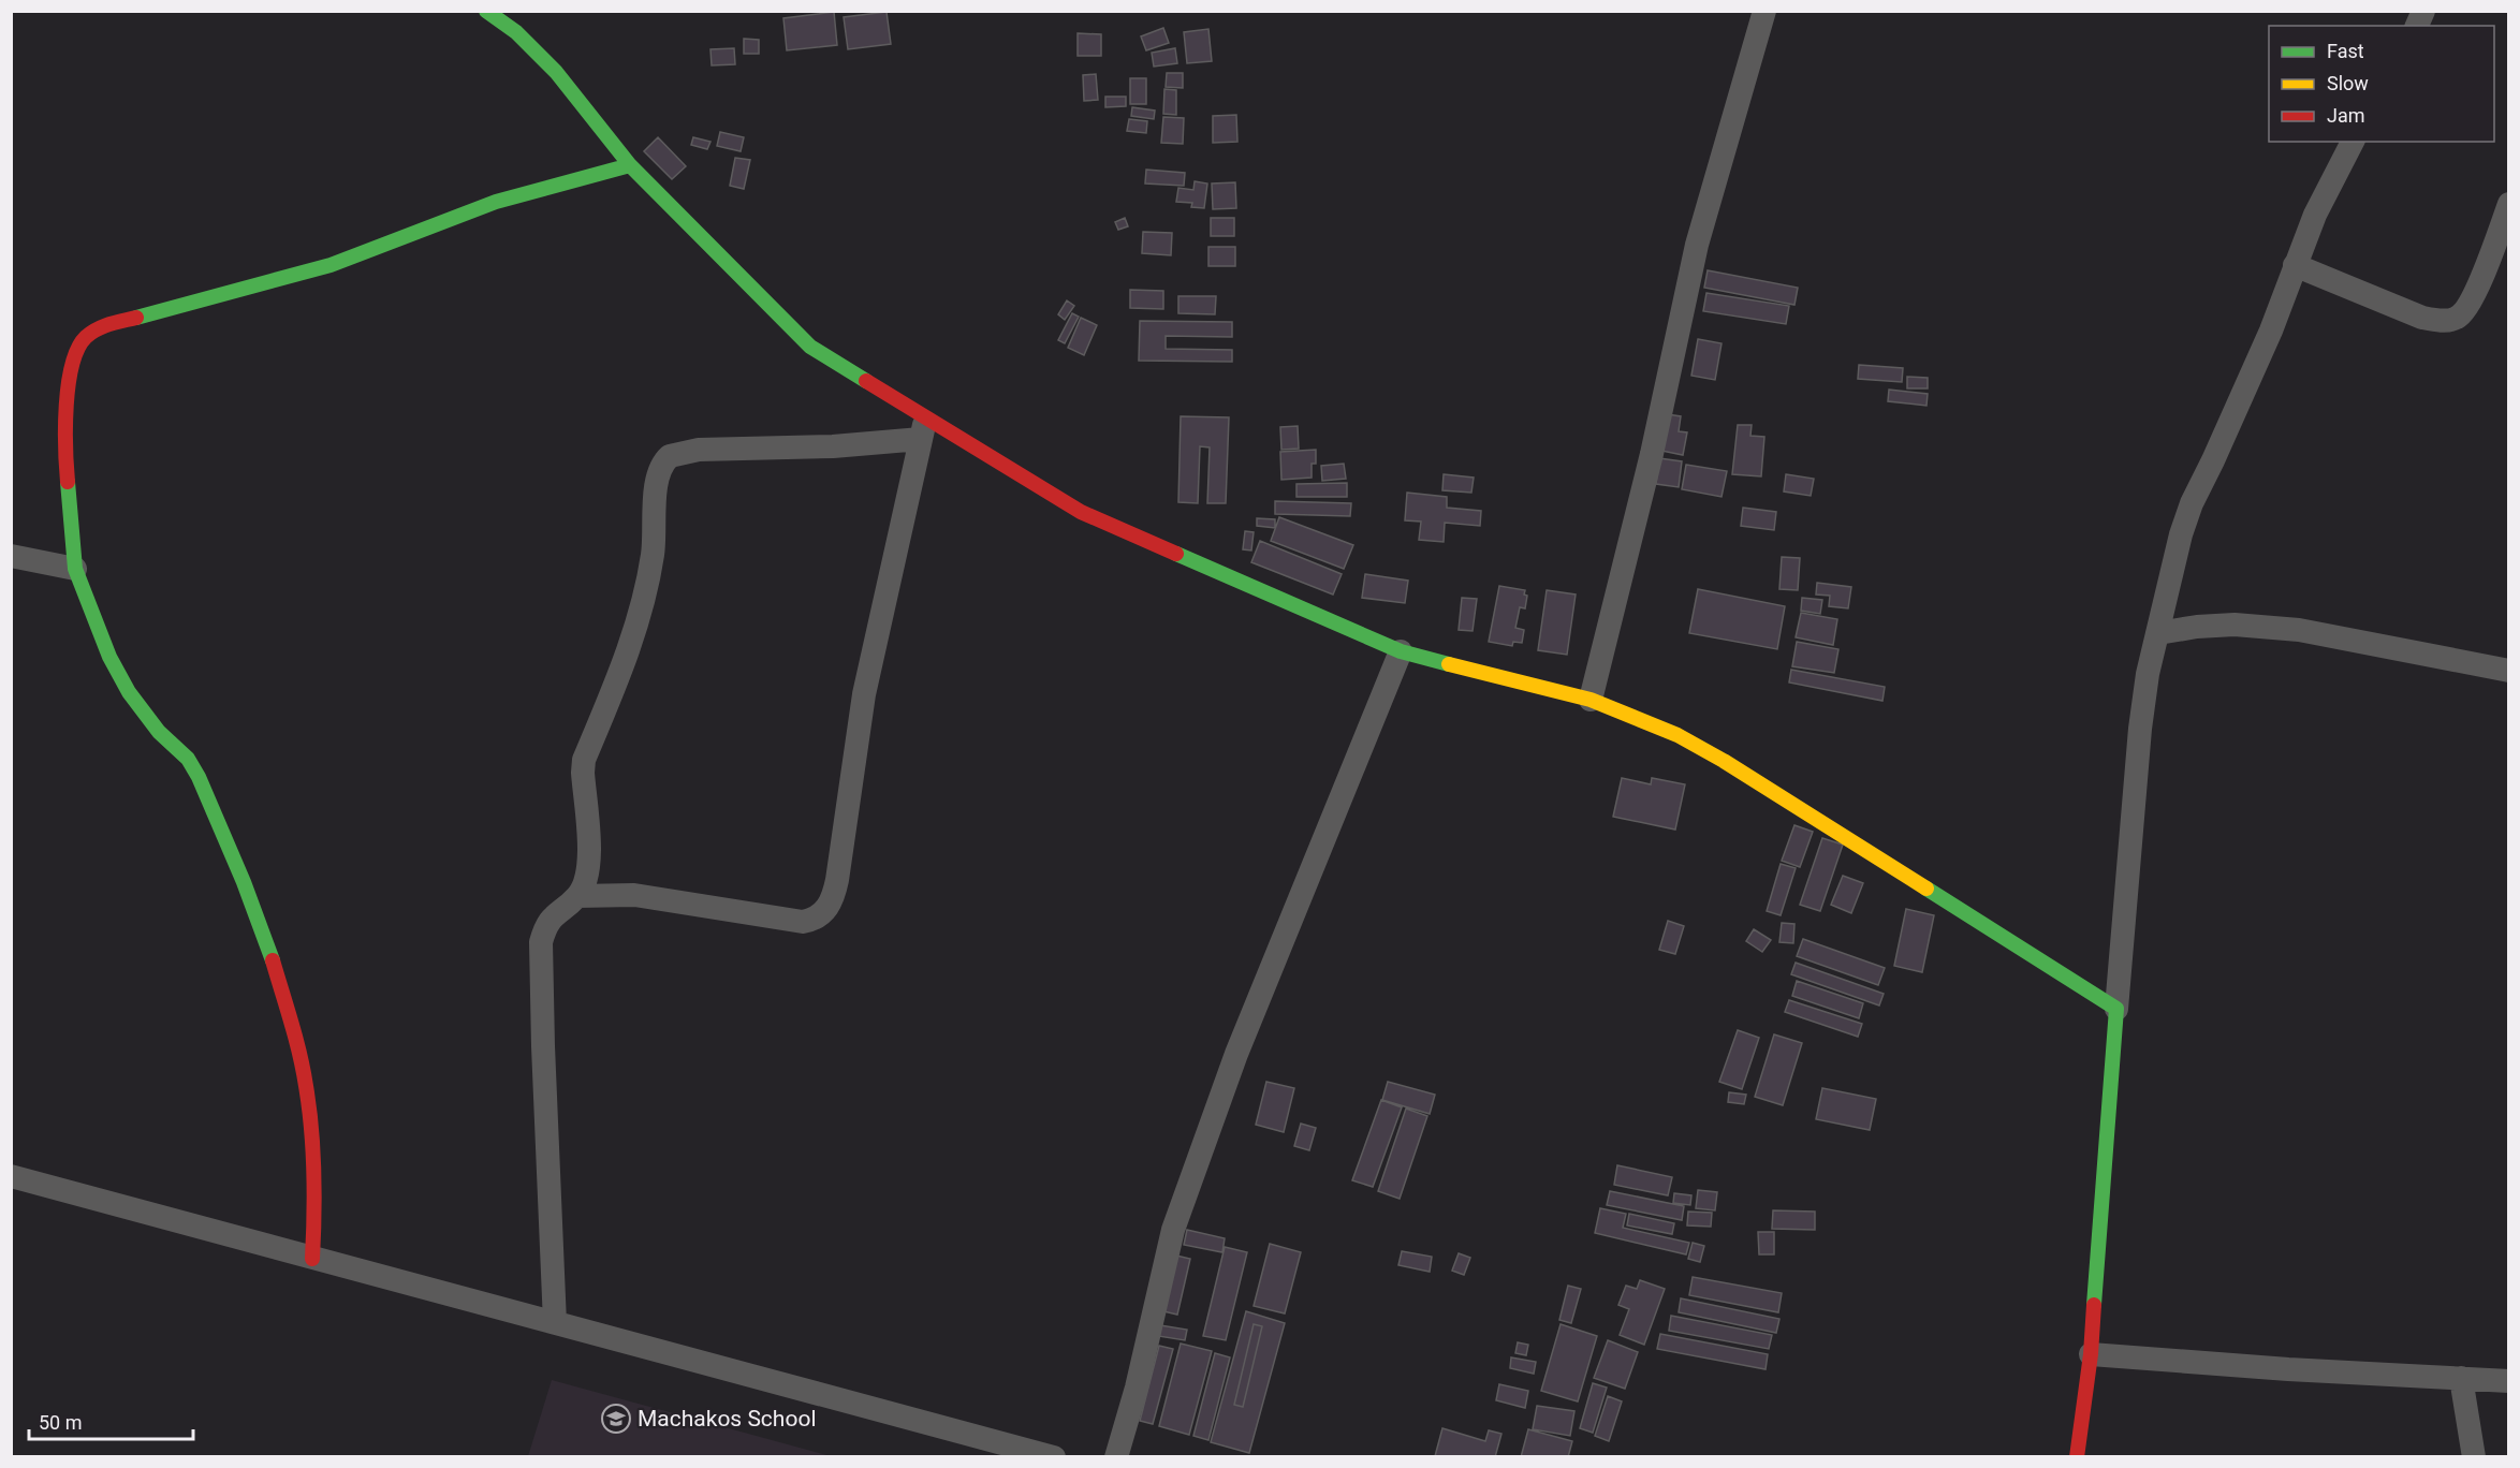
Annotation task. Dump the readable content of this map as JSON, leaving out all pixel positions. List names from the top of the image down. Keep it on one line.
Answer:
{"places":{"school or university":["Machakos School"]},"legend":["Fast","Slow","Jam"],"scale_bar":"50 m"}
